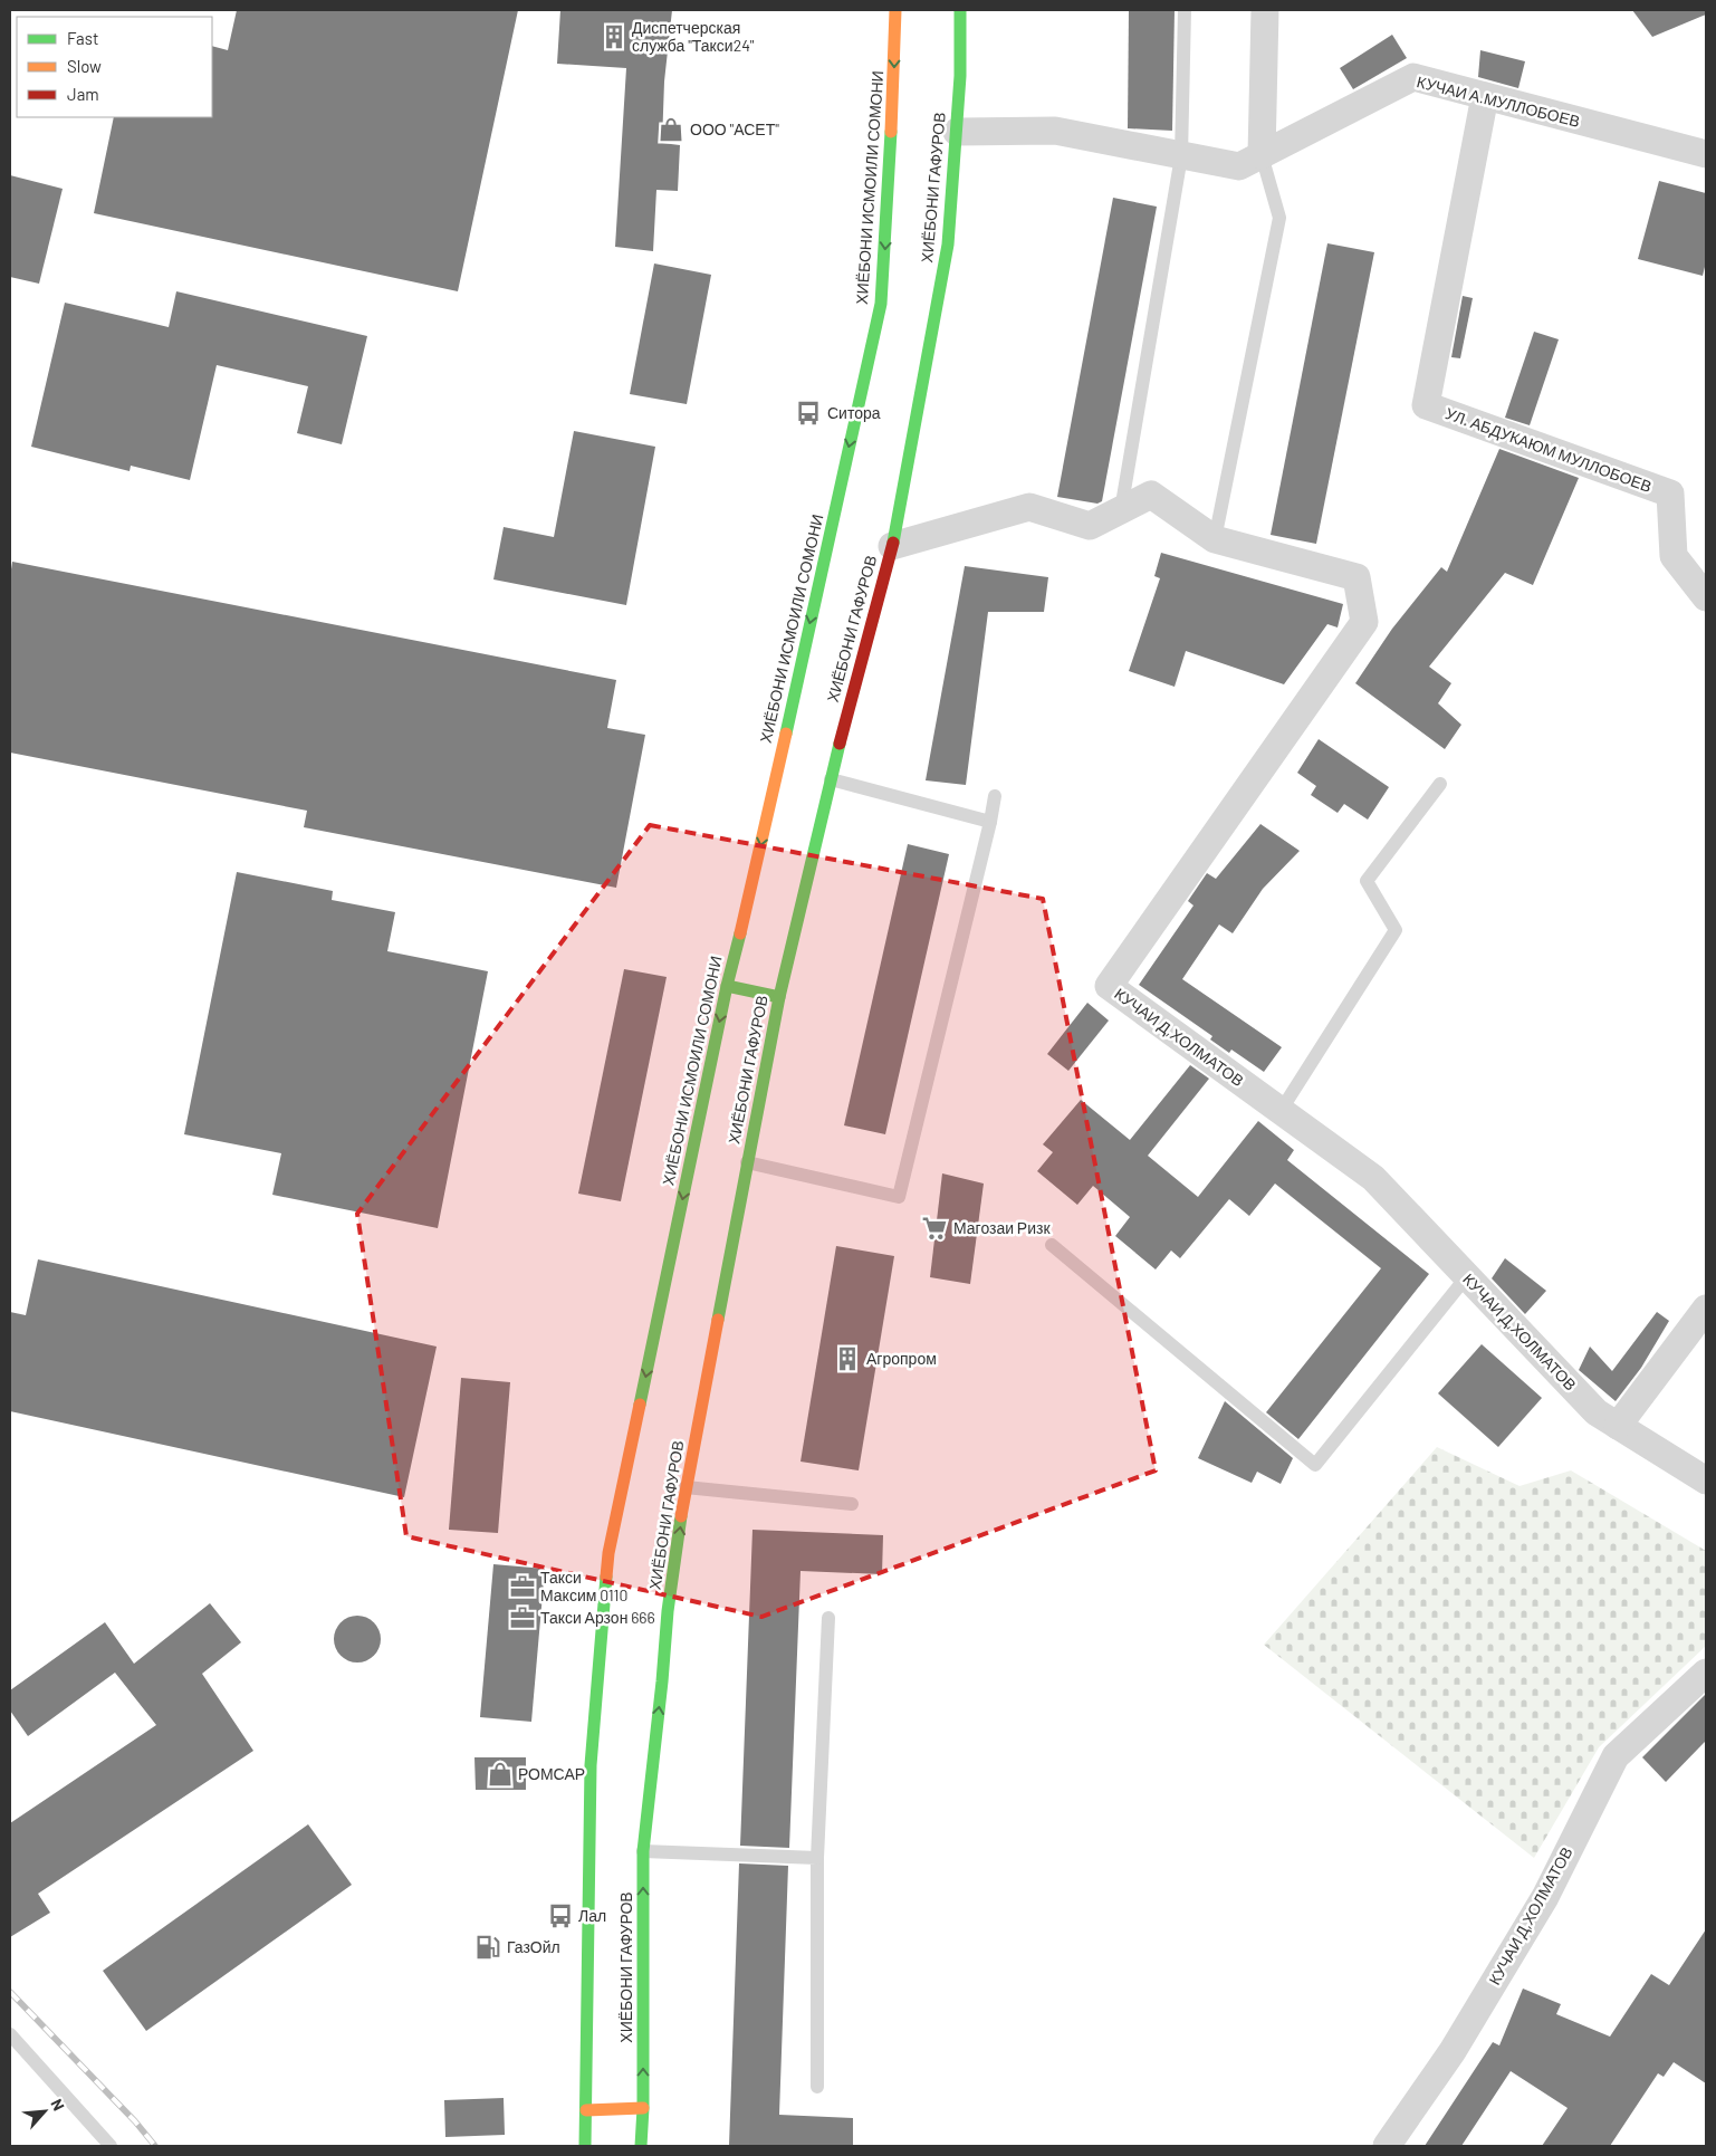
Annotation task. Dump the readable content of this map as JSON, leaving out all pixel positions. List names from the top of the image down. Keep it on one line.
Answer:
{"streets":{"highway":["ХИЁБОНИ ИСМОИЛИ СОМОНИ","ХИЁБОНИ ГАФУРОВ"],"street":["КУЧАИ А.МУЛЛОБОЕВ","УЛ. АБДУКАЮМ МУЛЛОБОЕВ","КУЧАИ Д,ХОЛМАТОВ"]},"crossings":[["КУЧАИ А.МУЛЛОБОЕВ","УЛ. АБДУКАЮМ МУЛЛОБОЕВ"]],"one_way":["ХИЁБОНИ ИСМОИЛИ СОМОНИ"],"places":{"building":["Диспетчерская служба \"Такси24\"","Агропром"],"shop":["ООО \"АСЕТ\"","РОМСАР"],"bus stop":["Ситора","Лал"],"supermarket":["Магозаи Ризк"],"office":["Такси Максим 0110","Такси Арзон 666"],"fuel station":["ГазОйл"]},"legend":["Fast","Slow","Jam"],"north":"top right"}
